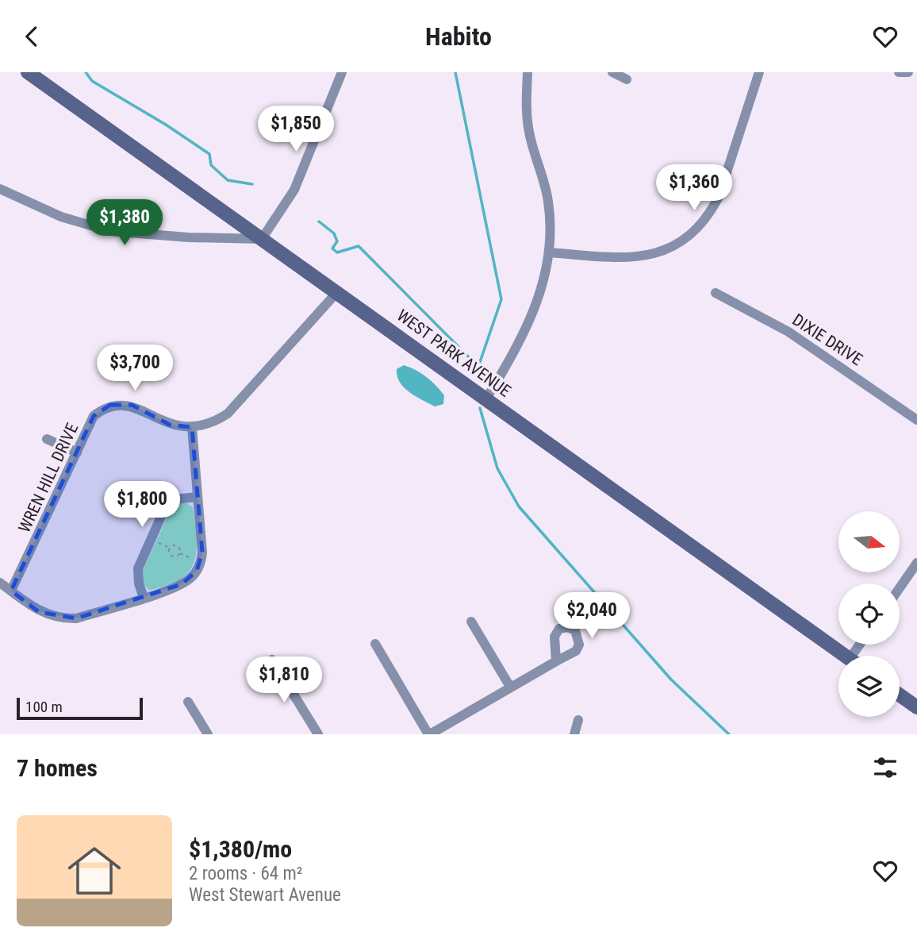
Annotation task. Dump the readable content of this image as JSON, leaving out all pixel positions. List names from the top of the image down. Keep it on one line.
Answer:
{"streets":{"main road":["WEST PARK AVENUE"],"street":["DIXIE DRIVE","WREN HILL DRIVE"]},"crossings":[["WEST PARK AVENUE","WREN HILL DRIVE"]],"scale_bar":"100 m","north":"right","page":{"header":"Habito","price":["$1,850","$1,360","$1,380","$3,700","$1,800","$2,040","$1,810"],"scale":"100 m","heading":"7 homes","list":[{"name":"$1,380/mo","note":"2 rooms · 64 m² · West Stewart Avenue"}]}}
